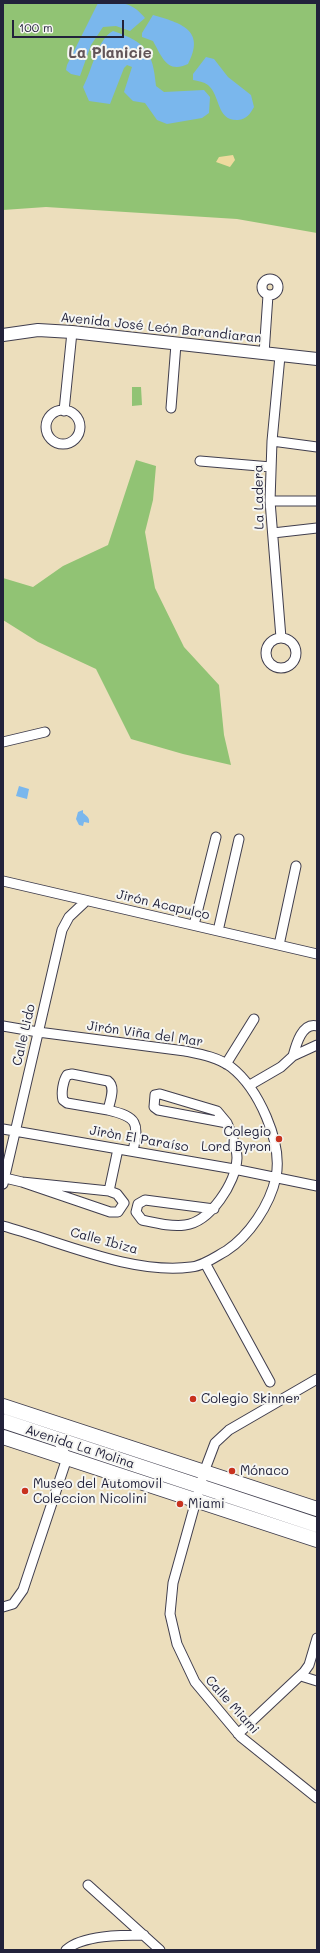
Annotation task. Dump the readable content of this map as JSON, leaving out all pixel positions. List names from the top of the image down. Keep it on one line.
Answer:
{"streets":{"main road":["Avenida La Molina"],"street":["Avenida José León Barandiaran","La Ladera","Jirón Acapulco","Jirón Viña del Mar","Calle Lido","Jiròn El Paraíso","Calle Ibiza","Calle Miami"]},"crossings":[["Avenida José León Barandiaran","La Ladera"],["Jirón Acapulco","Calle Lido"],["Jirón Viña del Mar","Calle Lido"],["Jirón Viña del Mar","Jiròn El Paraíso"],["Jirón Viña del Mar","Calle Ibiza"],["Calle Lido","Jiròn El Paraíso"],["Jiròn El Paraíso","Calle Ibiza"],["Avenida La Molina","Calle Miami"]],"districts":["La Planicie"],"places":["Colegio Lord Byron","Colegio Skinner","Mónaco","Museo del Automovil Coleccion Nicolini","Miami"],"scale_bar":"100 m"}
